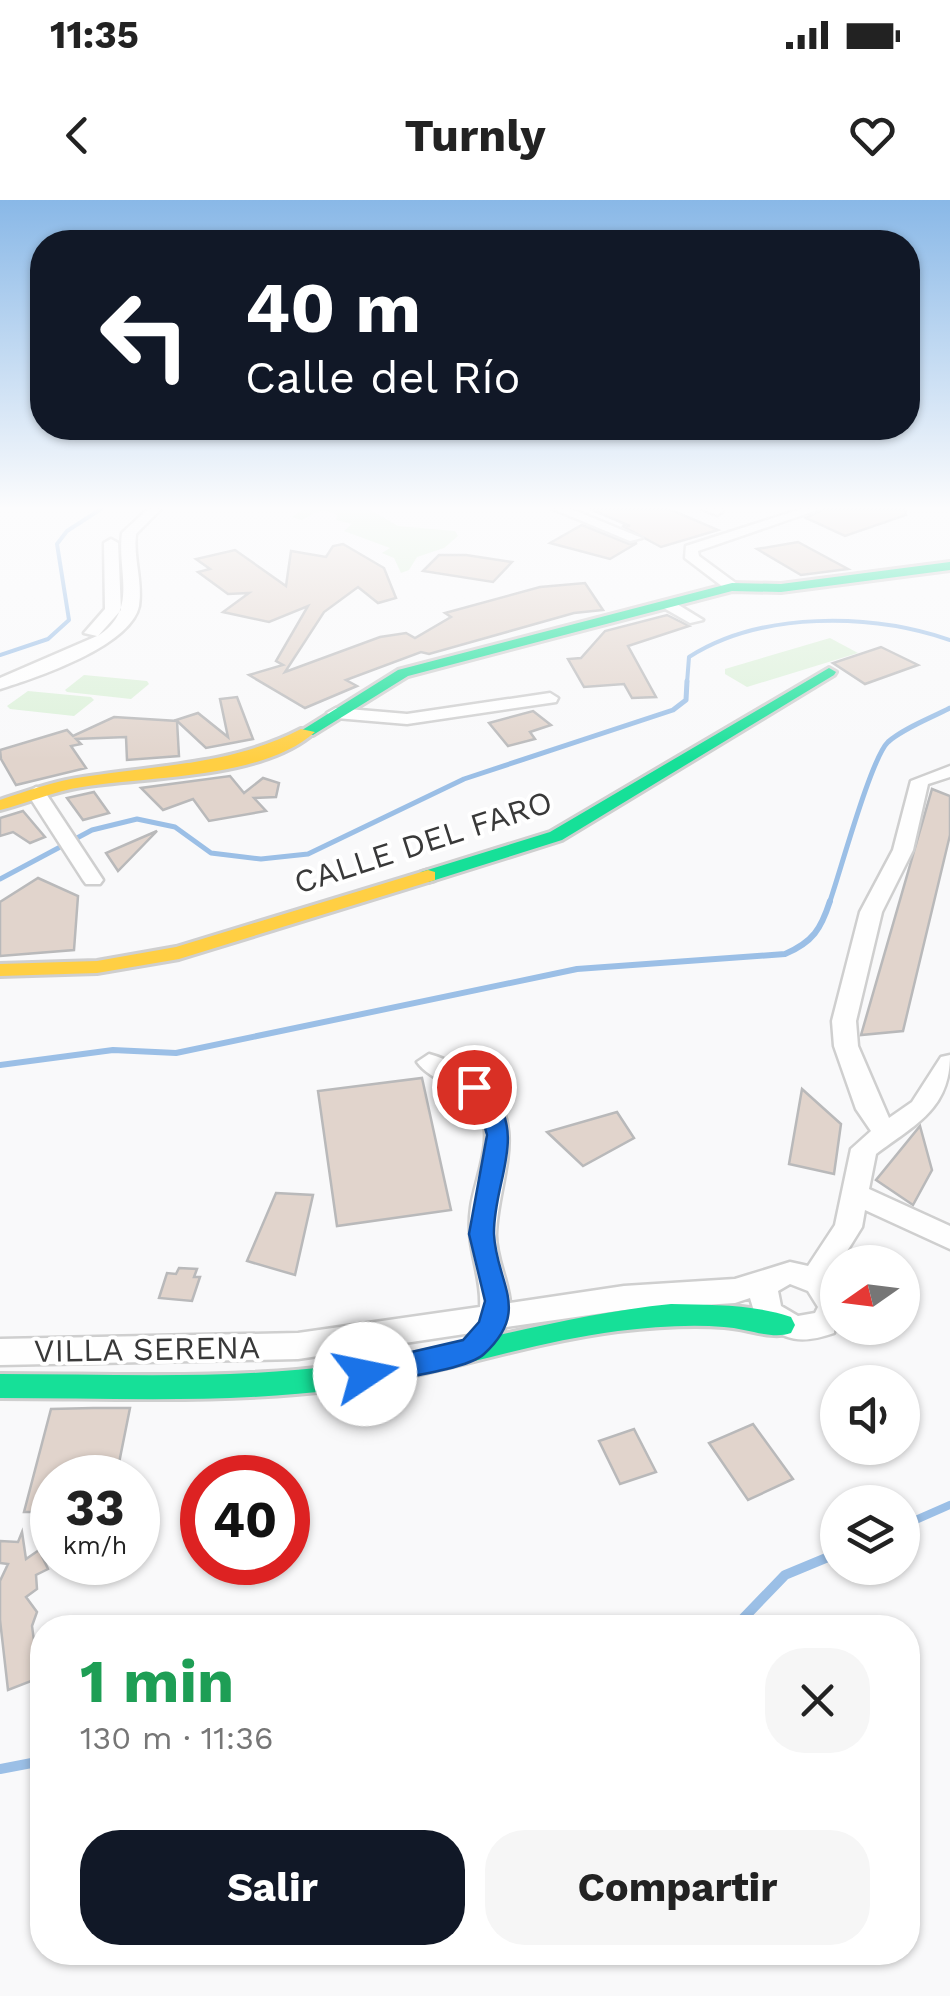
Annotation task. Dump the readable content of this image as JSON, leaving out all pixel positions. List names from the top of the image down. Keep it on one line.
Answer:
{"streets":{"street":["CALLE DEL FARO","VILLA SERENA"]},"north":"left","page":{"status":"11:35","header":"Turnly","turn":["40 m","Calle del Río"],"speed":"33 km/h","limit":"40","heading":["1 min","130 m · 11:36"],"buttons":["Salir","Compartir"]}}
